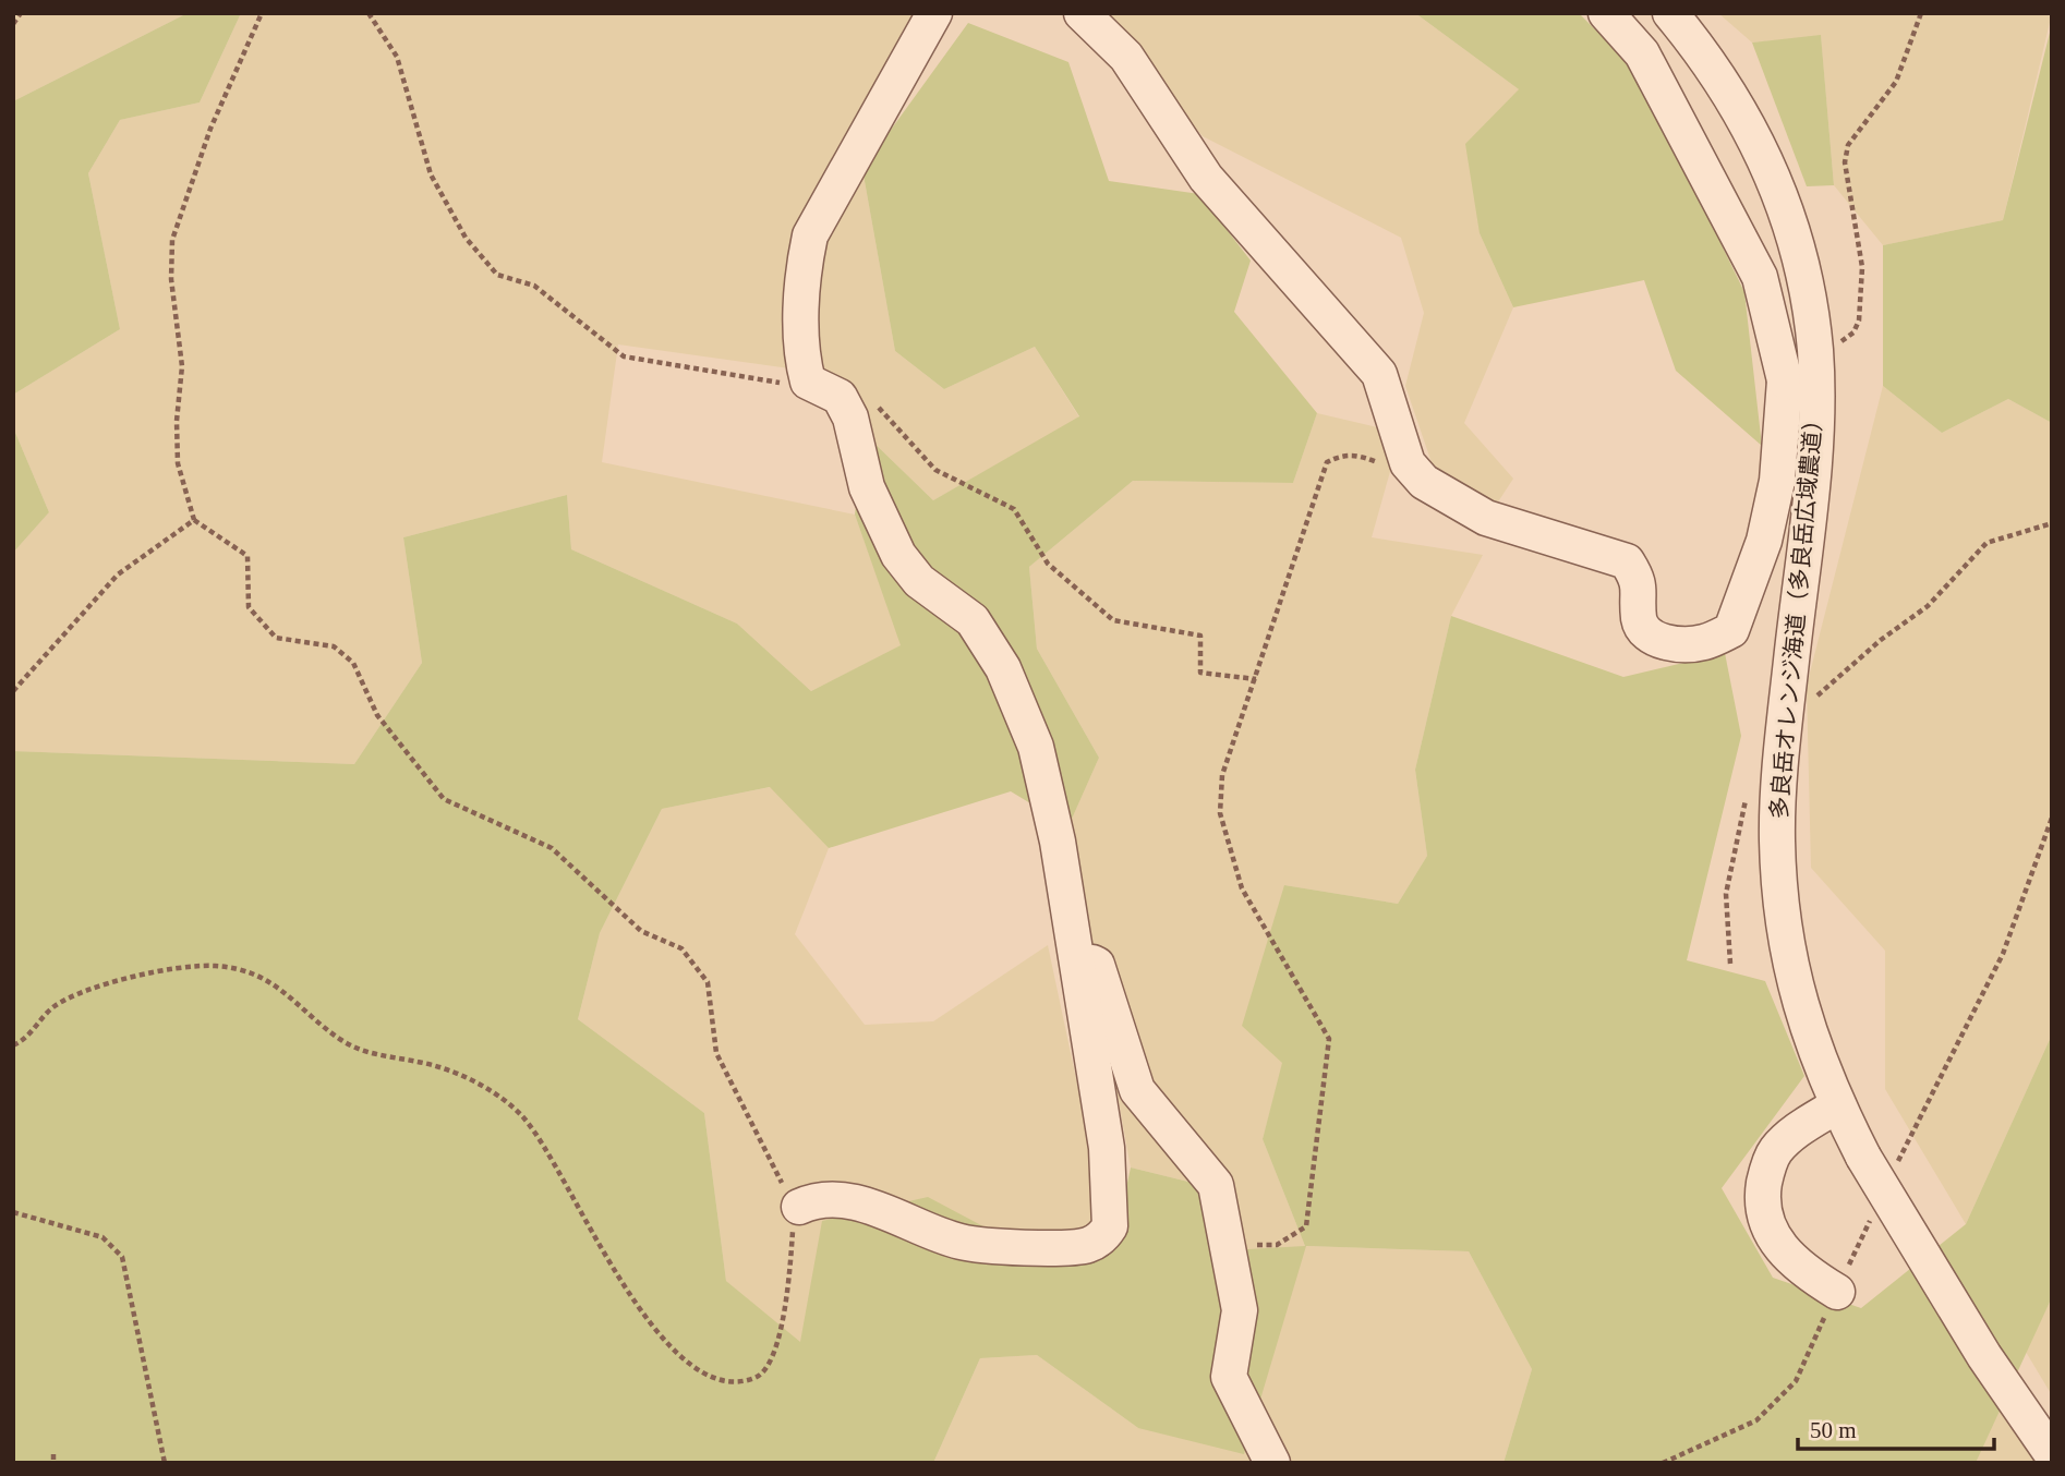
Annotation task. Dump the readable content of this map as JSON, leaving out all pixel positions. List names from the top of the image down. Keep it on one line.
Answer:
{"streets":{"street":["多良岳オレンジ海道（多良岳広域農道）"]},"scale_bar":"50 m"}
